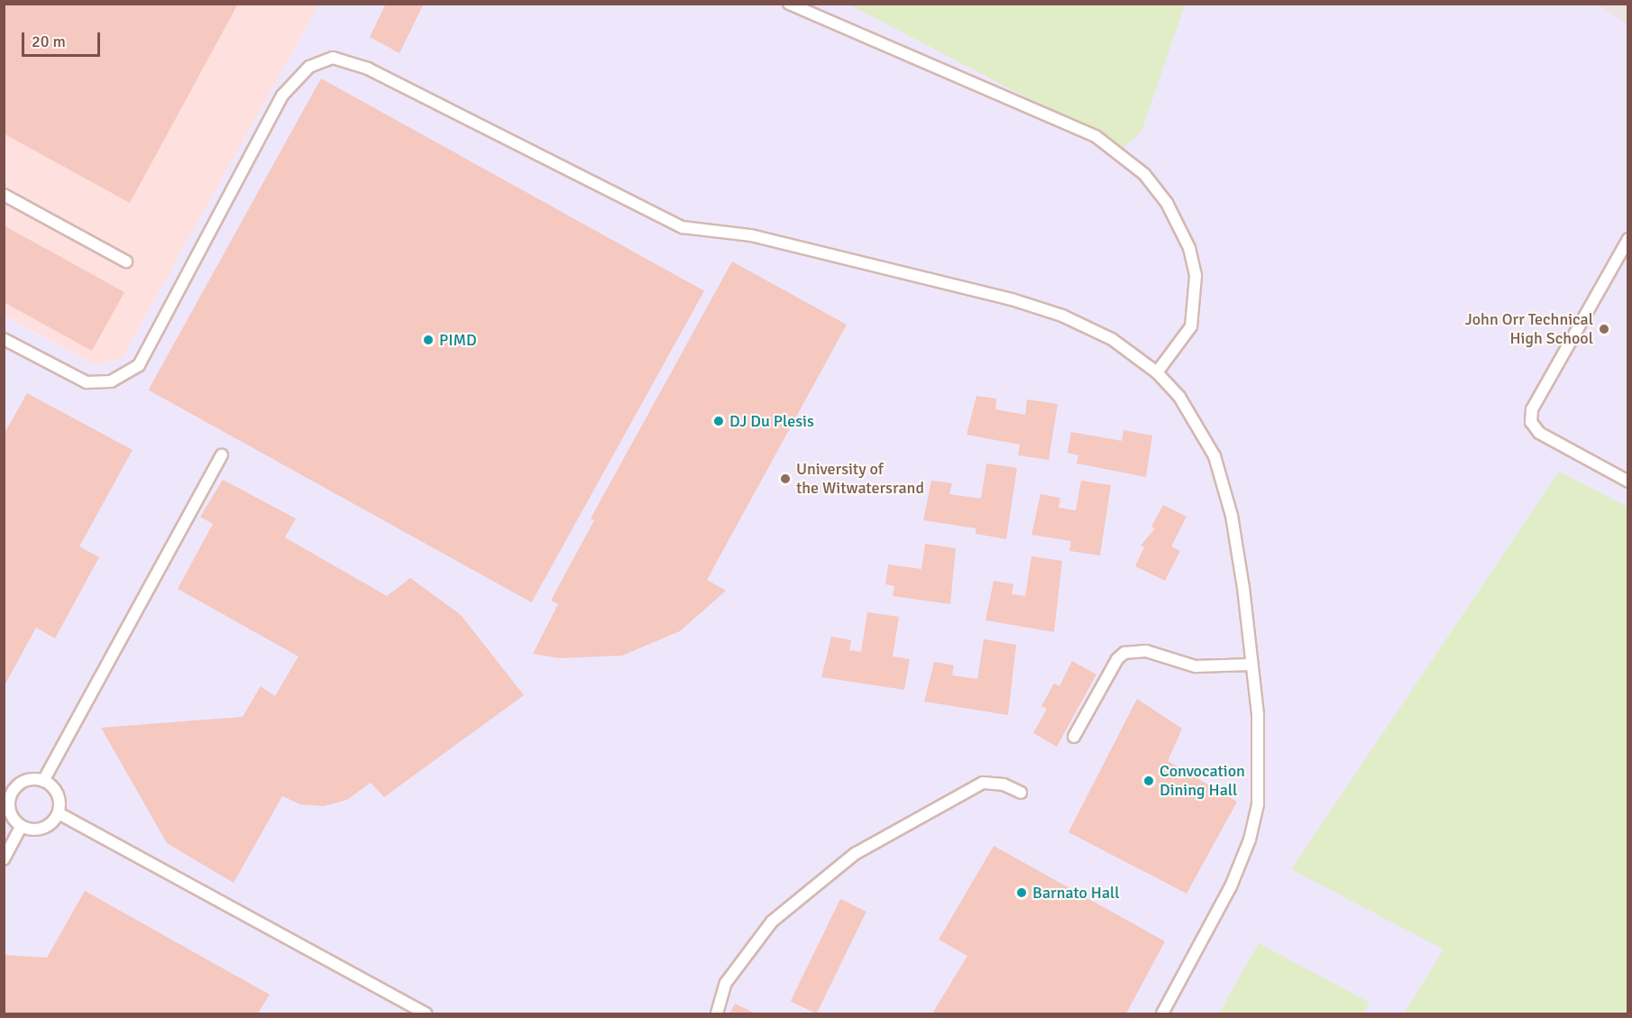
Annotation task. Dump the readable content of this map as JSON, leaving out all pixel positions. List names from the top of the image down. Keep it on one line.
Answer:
{"places":["John Orr Technical High School","PIMD","DJ Du Plesis","University of the Witwatersrand","Convocation Dining Hall","Barnato Hall"],"scale_bar":"20 m"}
